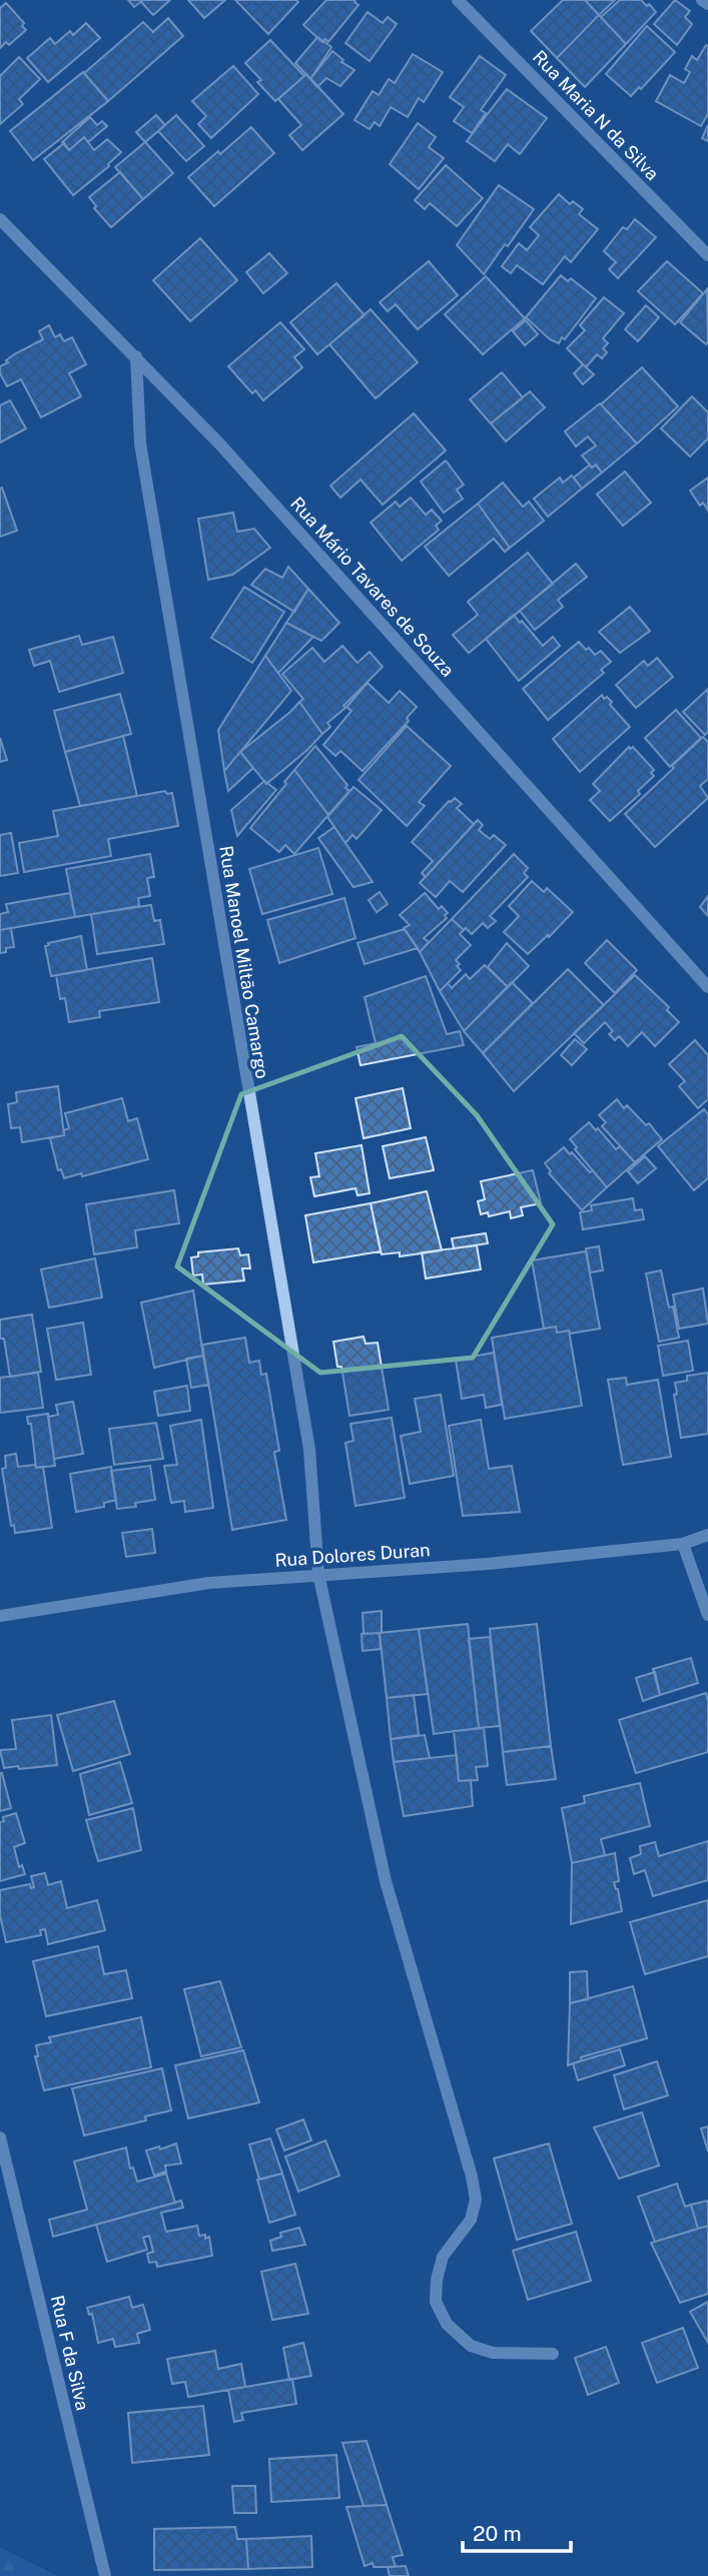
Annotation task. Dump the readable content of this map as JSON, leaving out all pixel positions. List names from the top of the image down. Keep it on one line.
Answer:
{"streets":{"street":["Rua Maria N da Silva","Rua Mário Tavares de Souza","Rua Manoel Miltão Camargo","Rua Dolores Duran","Rua F da Silva"]},"crossings":[["Rua Mário Tavares de Souza","Rua Manoel Miltão Camargo"],["Rua Manoel Miltão Camargo","Rua Dolores Duran"]],"scale_bar":"20 m"}
